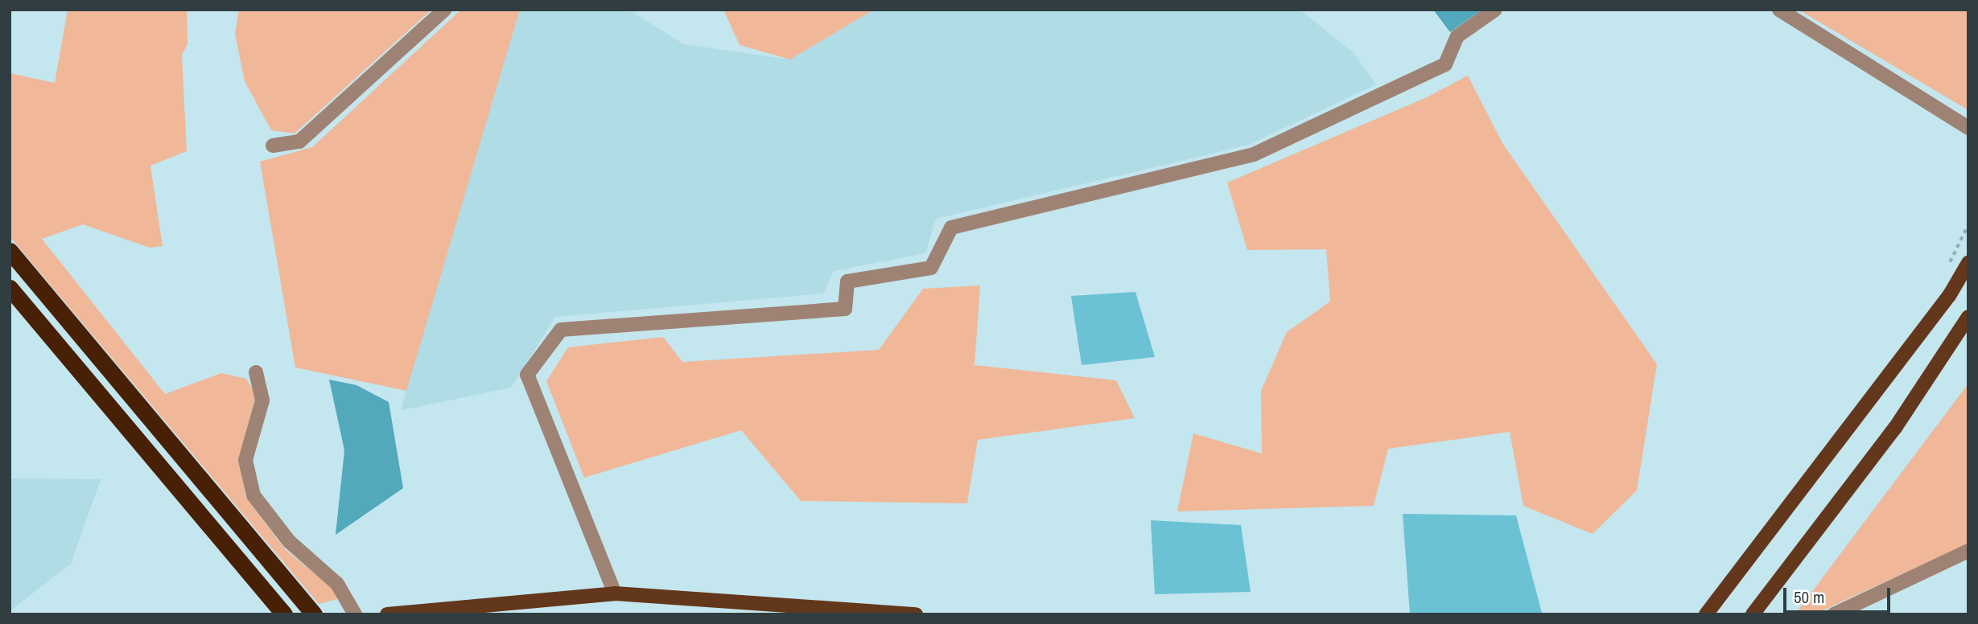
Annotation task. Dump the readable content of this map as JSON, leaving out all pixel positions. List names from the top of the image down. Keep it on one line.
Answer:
{"scale_bar":"50 m"}
